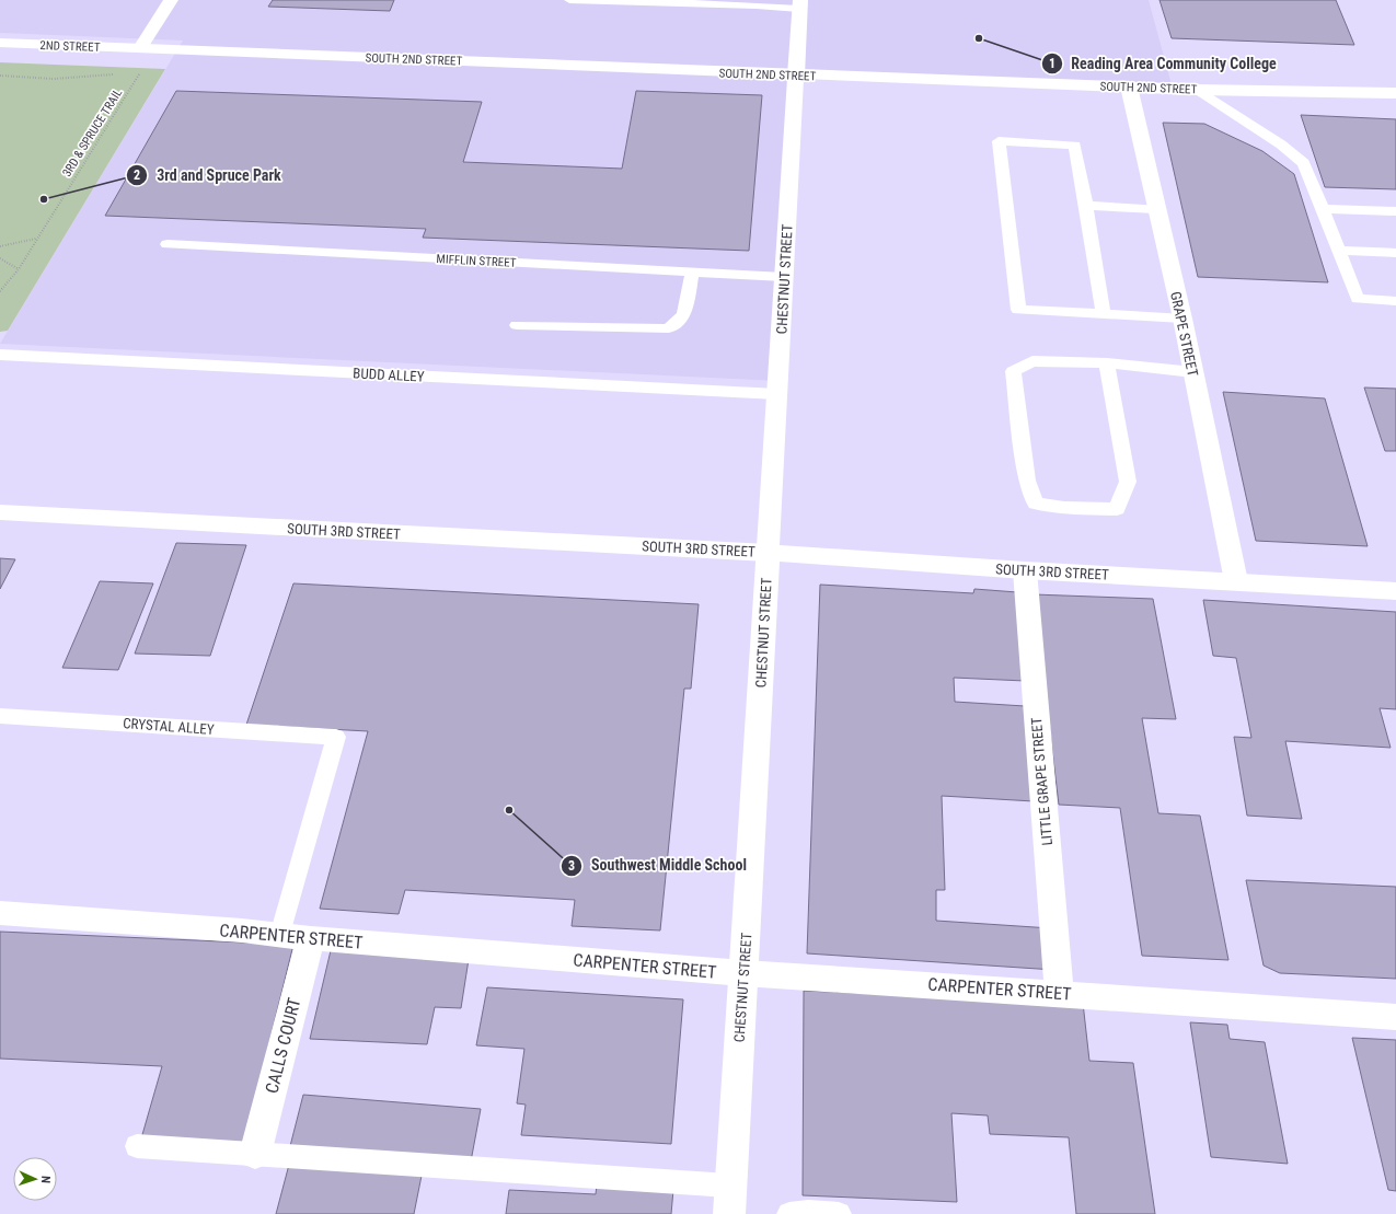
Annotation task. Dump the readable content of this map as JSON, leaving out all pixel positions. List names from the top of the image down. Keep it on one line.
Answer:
{"streets":{"street":["2ND STREET","SOUTH 2ND STREET","CHESTNUT STREET","GRAPE STREET","SOUTH 3RD STREET","LITTLE GRAPE STREET","CARPENTER STREET","CALLS COURT"],"lane":["MIFFLIN STREET","BUDD ALLEY","CRYSTAL ALLEY"],"path":["3RD & SPRUCE TRAIL"]},"crossings":[["2ND STREET","SOUTH 2ND STREET"],["2ND STREET","3RD & SPRUCE TRAIL"],["SOUTH 2ND STREET","3RD & SPRUCE TRAIL"],["SOUTH 2ND STREET","CHESTNUT STREET"],["SOUTH 2ND STREET","GRAPE STREET"],["MIFFLIN STREET","CHESTNUT STREET"],["CHESTNUT STREET","BUDD ALLEY"],["CHESTNUT STREET","SOUTH 3RD STREET"],["CHESTNUT STREET","CARPENTER STREET"],["GRAPE STREET","SOUTH 3RD STREET"],["SOUTH 3RD STREET","LITTLE GRAPE STREET"],["CRYSTAL ALLEY","CARPENTER STREET"],["LITTLE GRAPE STREET","CARPENTER STREET"],["CARPENTER STREET","CALLS COURT"]],"places":["Reading Area Community College","3rd and Spruce Park","Southwest Middle School"],"north":"right"}
